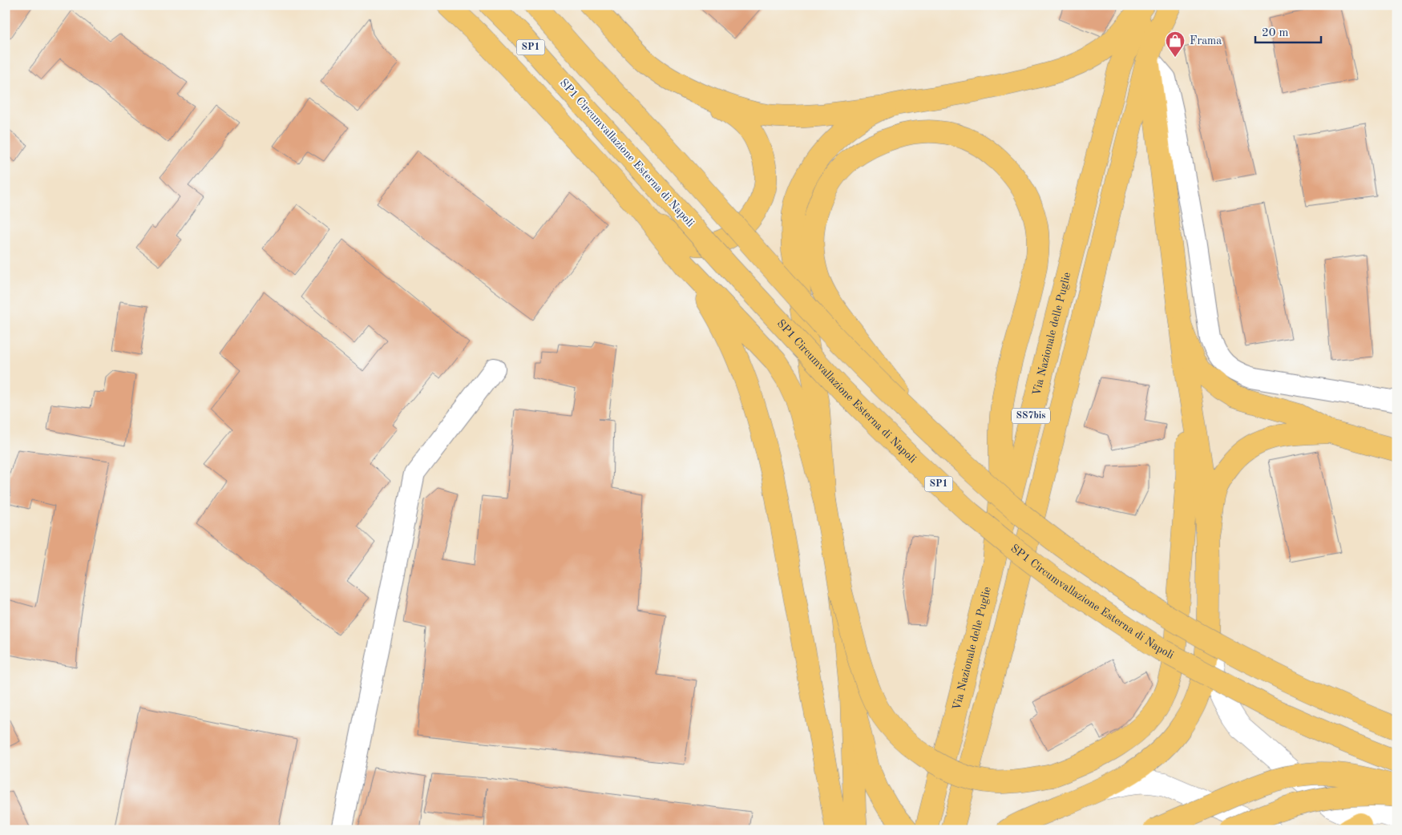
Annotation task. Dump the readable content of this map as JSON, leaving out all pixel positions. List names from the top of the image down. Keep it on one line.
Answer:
{"streets":{"main road":["SP1","SP1 Circumvallazione Esterna di Napoli","Via Nazionale delle Puglie","SS7bis"]},"places":{"shop":["Frama"]},"scale_bar":"20 m"}
